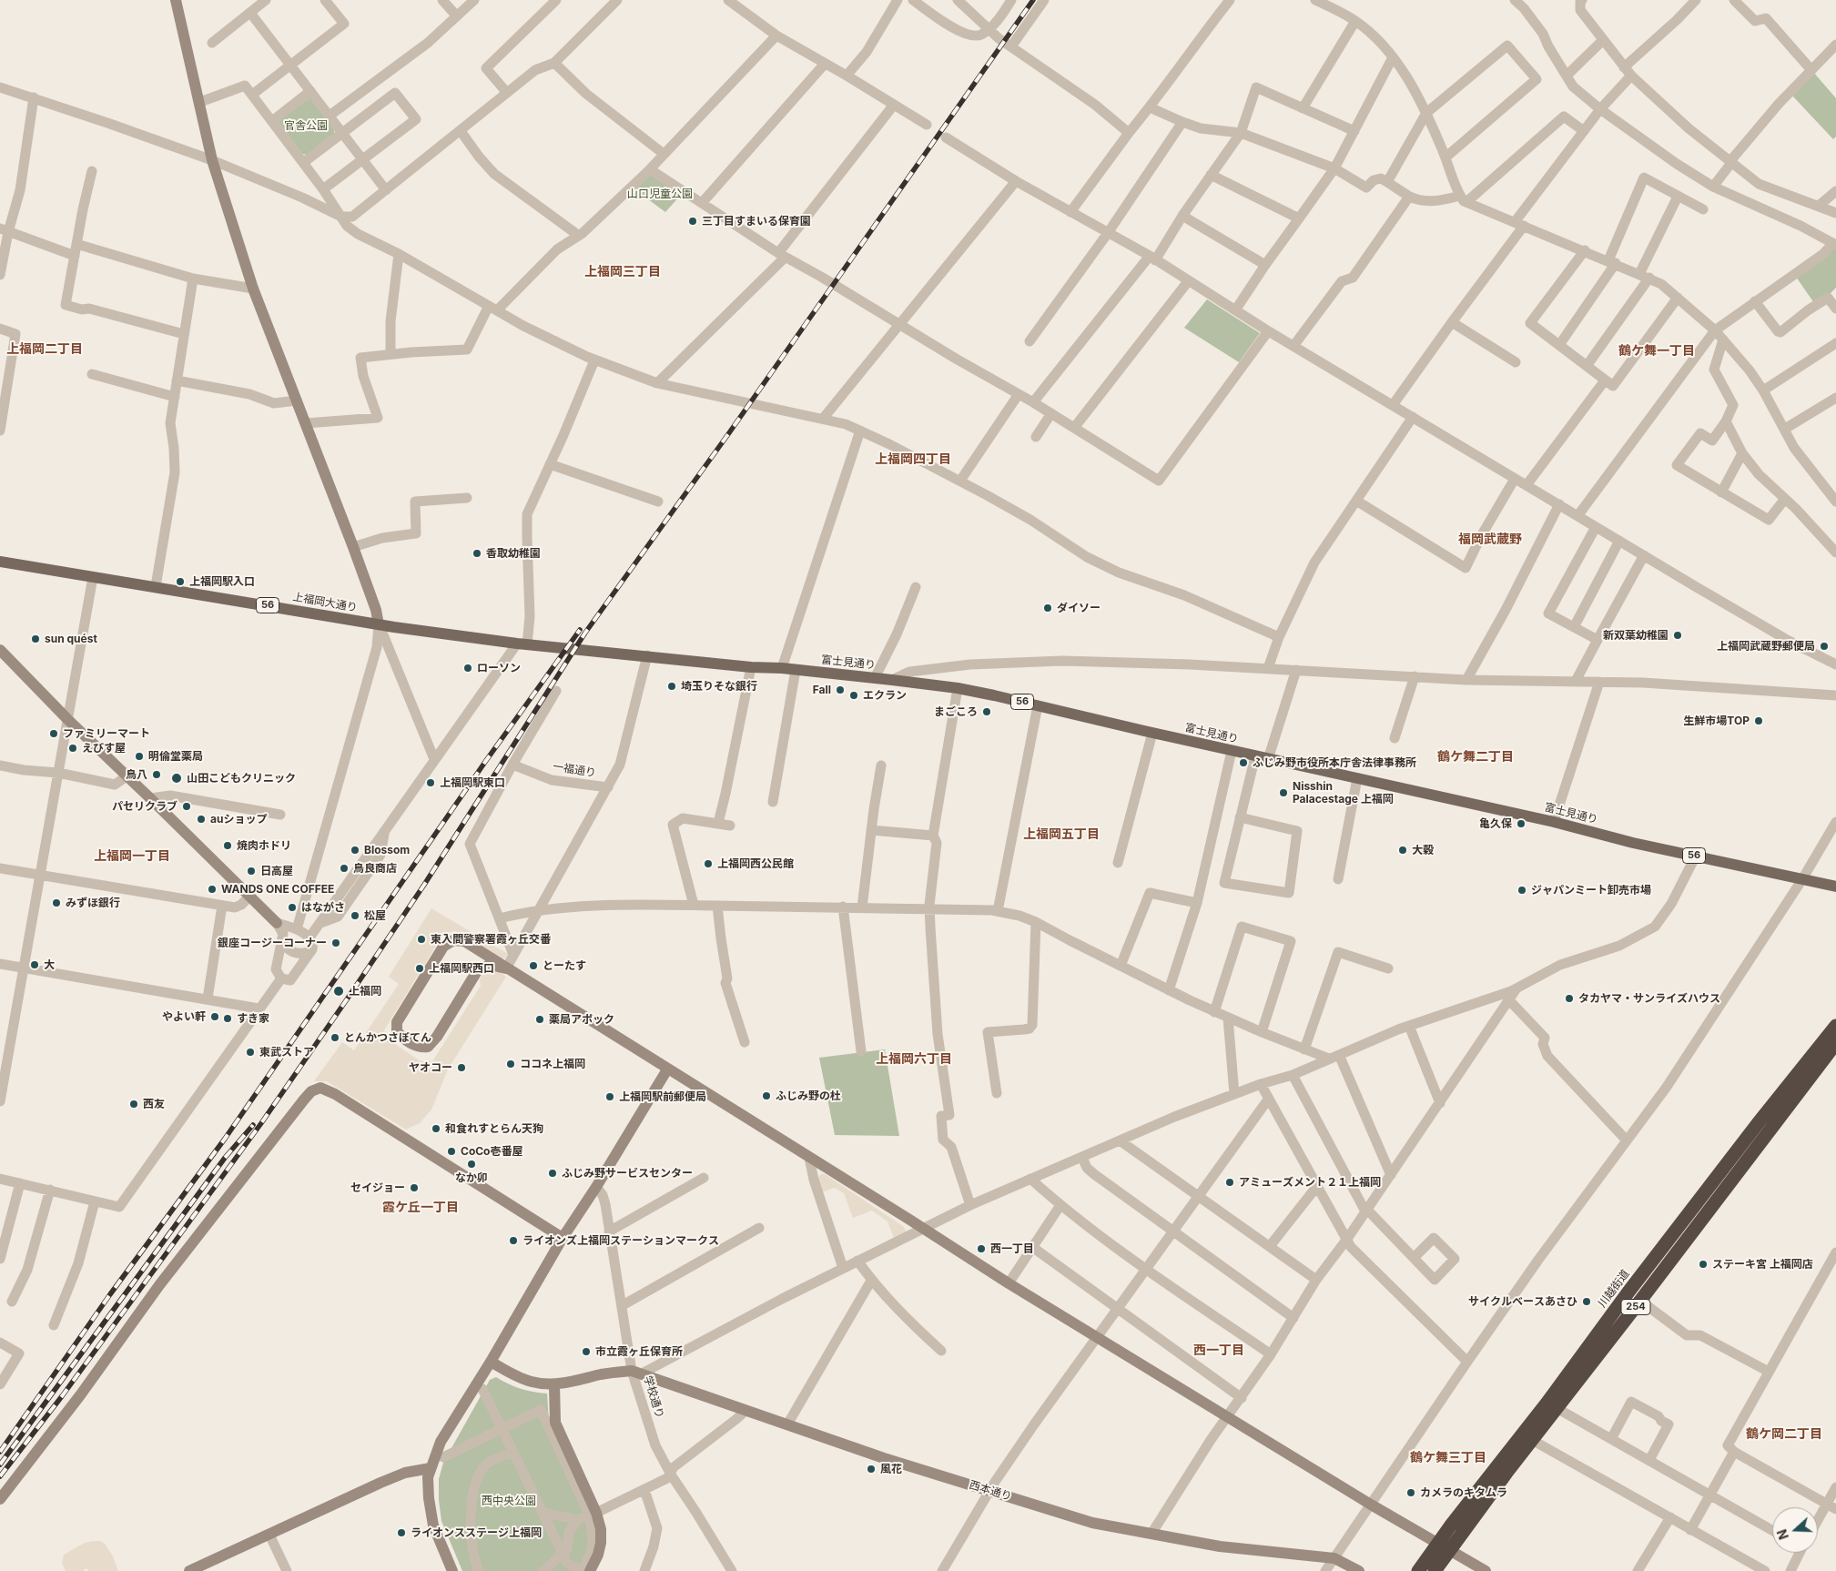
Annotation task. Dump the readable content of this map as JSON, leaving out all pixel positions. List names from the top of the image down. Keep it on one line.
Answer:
{"streets":{"highway":["川越街道","254"],"main road":["上福岡大通り","56","富士見通り"],"street":["一福通り","学校通り","西本通り"]},"crossings":[["上福岡大通り","富士見通り"],["学校通り","西本通り"]],"districts":["上福岡三丁目","上福岡二丁目","鶴ケ舞一丁目","上福岡四丁目","福岡武蔵野","鶴ケ舞二丁目","上福岡五丁目","上福岡一丁目","上福岡六丁目","霞ケ丘一丁目","西一丁目","鶴ケ岡二丁目","鶴ケ舞三丁目"],"parks":["官舎公園","山口児童公園","西中央公園"],"places":["三丁目すまいる保育園","香取幼稚園","上福岡駅入口","ダイソー","新双葉幼稚園","sun quést","上福岡武蔵野郵便局","ローソン","埼玉りそな銀行","Fall","エクラン","まごころ","生鮮市場TOP","ファミリーマート","えびす屋","明倫堂薬局","ふじみ野市役所本庁舎法律事務所","鳥八","山田こどもクリニック","上福岡駅東口","Nisshin Palacestage 上福岡","パセリクラブ","auショップ","亀久保","焼肉ホドリ","Blossom","大穀","上福岡西公民館","鳥良商店","日高屋","WANDS ONE COFFEE","ジャパンミート卸売市場","みずほ銀行","はながさ","松屋","東入間警察署霞ヶ丘交番","銀座コージーコーナー","大","とーたす","上福岡駅西口","上福岡","タカヤマ・サンライズハウス","やよい軒","すき家","薬局アポック","とんかつさぼてん","東武ストア","ココネ上福岡","ヤオコー","ふじみ野の杜","上福岡駅前郵便局","西友","和食れすとらん天狗","CoCo壱番屋","なか卯","ふじみ野サービスセンター","アミューズメント２１上福岡","セイジョー","ライオンズ上福岡ステーションマークス","西一丁目","ステーキ宮 上福岡店","サイクルベースあさひ","市立霞ヶ丘保育所","風花","カメラのキタムラ","ライオンスステージ上福岡"],"north":"left"}
